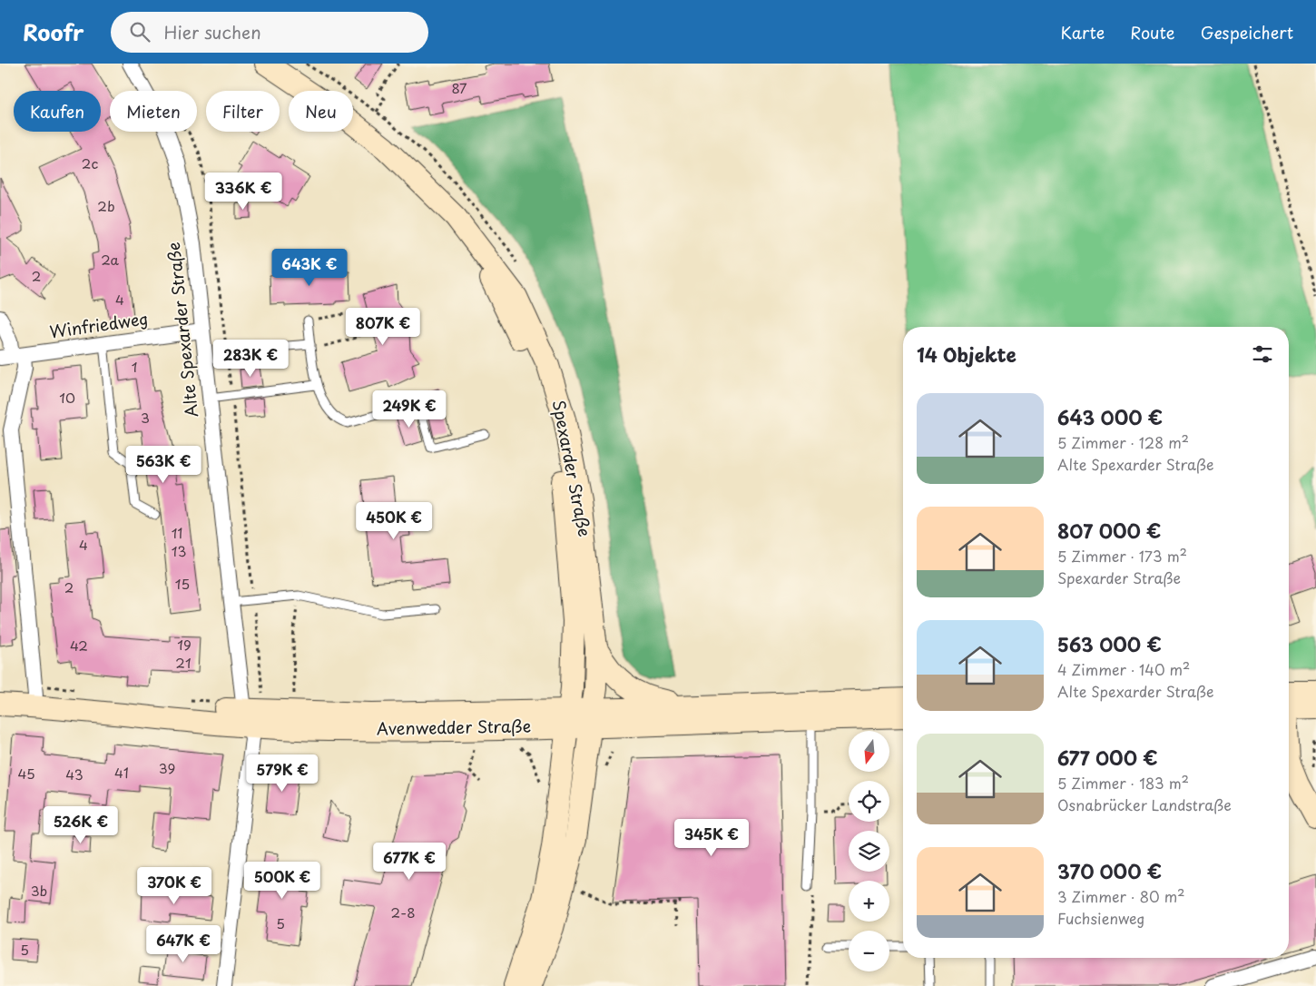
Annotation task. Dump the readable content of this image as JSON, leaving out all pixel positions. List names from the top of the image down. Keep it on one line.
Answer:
{"streets":{"main road":["Spexarder Straße","Avenwedder Straße"],"street":["Winfriedweg","Alte Spexarder Straße"]},"crossings":[["Winfriedweg","Alte Spexarder Straße"],["Alte Spexarder Straße","Avenwedder Straße"],["Spexarder Straße","Avenwedder Straße"]],"house_numbers":["87","2c","2b","2a","2","4","1","10","3","11","4","13","15","2","19","42","21","39","41","45","43","3b","2-8","5","5"],"north":"bottom","page":{"header":"Roofr","search":"Hier suchen","nav":["Karte","Route","Gespeichert"],"chip":["Kaufen","Mieten","Filter","Neu"],"price":["336K €","643K €","807K €","283K €","249K €","563K €","450K €","579K €","526K €","345K €","677K €","500K €","370K €","647K €"],"heading":"14 Objekte","list":[{"name":"643 000 €","note":"5 Zimmer · 128 m² · Alte Spexarder Straße"},{"name":"807 000 €","note":"5 Zimmer · 173 m² · Spexarder Straße"},{"name":"563 000 €","note":"4 Zimmer · 140 m² · Alte Spexarder Straße"},{"name":"677 000 €","note":"5 Zimmer · 183 m² · Osnabrücker Landstraße"},{"name":"370 000 €","note":"3 Zimmer · 80 m² · Fuchsienweg"}],"map_buttons":["+","−"]}}
